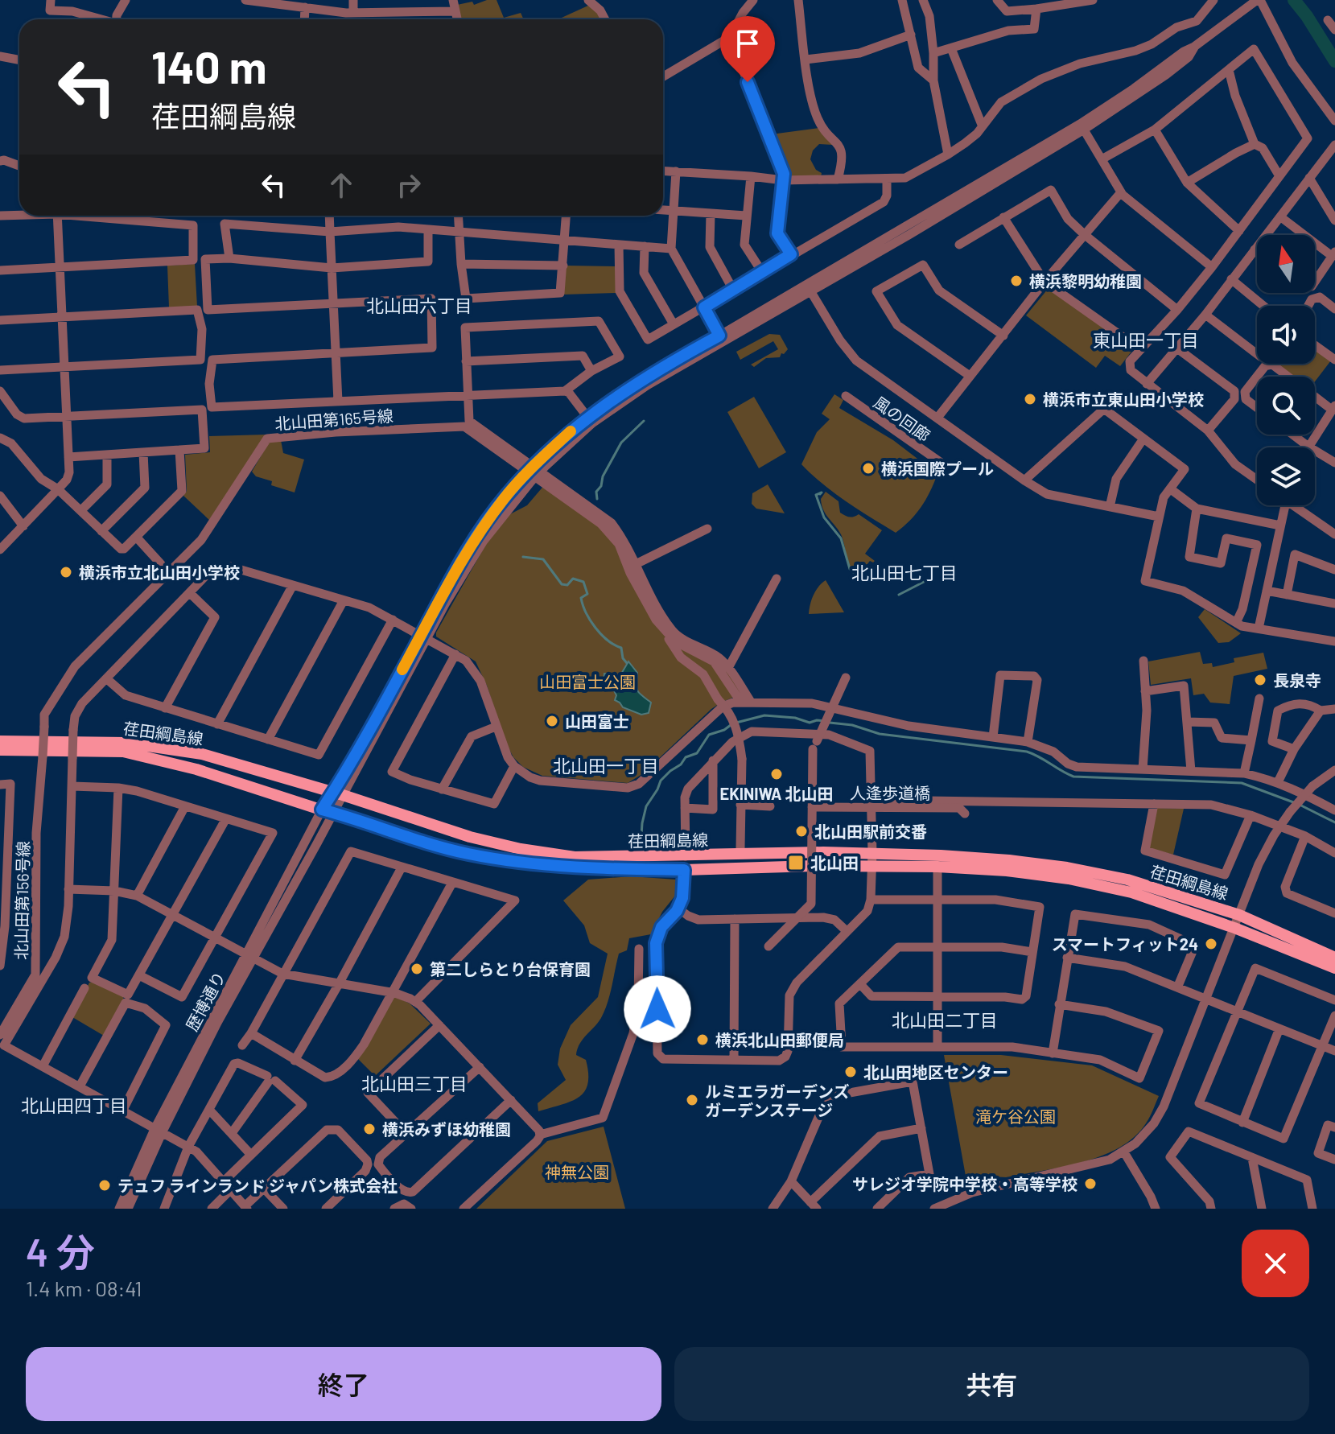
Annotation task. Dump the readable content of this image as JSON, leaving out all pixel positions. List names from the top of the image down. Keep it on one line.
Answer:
{"streets":{"main road":["荏田綱島線"],"street":["風の回廊","北山田第165号線","人逢歩道橋","北山田第156号線","歴博通り"]},"crossings":[["北山田第165号線","北山田第156号線"],["北山田第165号線","歴博通り"],["荏田綱島線","歴博通り"]],"districts":["北山田六丁目","東山田一丁目","北山田七丁目","北山田一丁目","北山田二丁目","北山田三丁目","北山田四丁目"],"parks":["山田富士公園","滝ケ谷公園","神無公園"],"places":{"other":["横浜黎明幼稚園","横浜市立東山田小学校","横浜国際プール","横浜市立北山田小学校","長泉寺","山田富士","EKINIWA 北山田","北山田駅前交番","スマートフィット24","第二しらとり台保育園","横浜北山田郵便局","北山田地区センター","ルミエラガーデンズ ガーデンステージ","横浜みずほ幼稚園","サレジオ学院中学校・高等学校","テュフ ラインランド ジャパン株式会社"],"transit":["北山田"]},"north":"top","page":{"turn":["140 m","荏田綱島線"],"heading":["4 分","1.4 km · 08:41"],"buttons":["終了","共有"]}}
